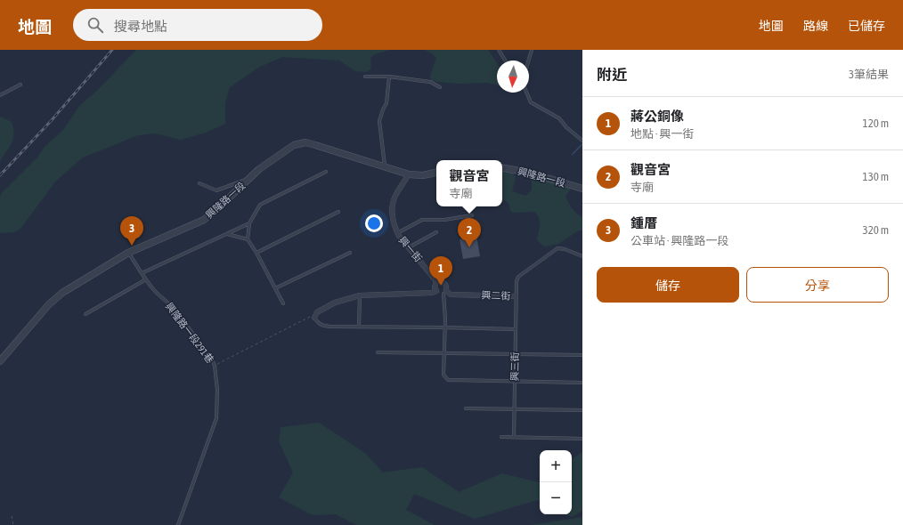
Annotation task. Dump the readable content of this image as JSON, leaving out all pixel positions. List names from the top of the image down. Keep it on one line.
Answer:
{"streets":{"street":["興隆路一段","興一街","興二街"],"lane":["興隆路一段291巷","興三街"]},"crossings":[["興隆路一段","興一街"],["興隆路一段","興隆路一段291巷"],["興一街","興二街"],["興二街","興三街"]],"north":"bottom","page":{"header":"地圖","search":"搜尋地點","nav":["地圖","路線","已儲存"],"heading":["附近","3筆結果"],"list":[{"mark":"1","name":"蔣公銅像","note":"地點 · 興一街","value":"120 m"},{"mark":"2","name":"觀音宮","note":"寺廟","value":"130 m"},{"mark":"3","name":"鍾厝","note":"公車站 · 興隆路一段","value":"320 m"}],"popup":["觀音宮","寺廟"],"pins":["3","2","1"],"buttons":["儲存","分享"],"map_buttons":["+","−"]}}
